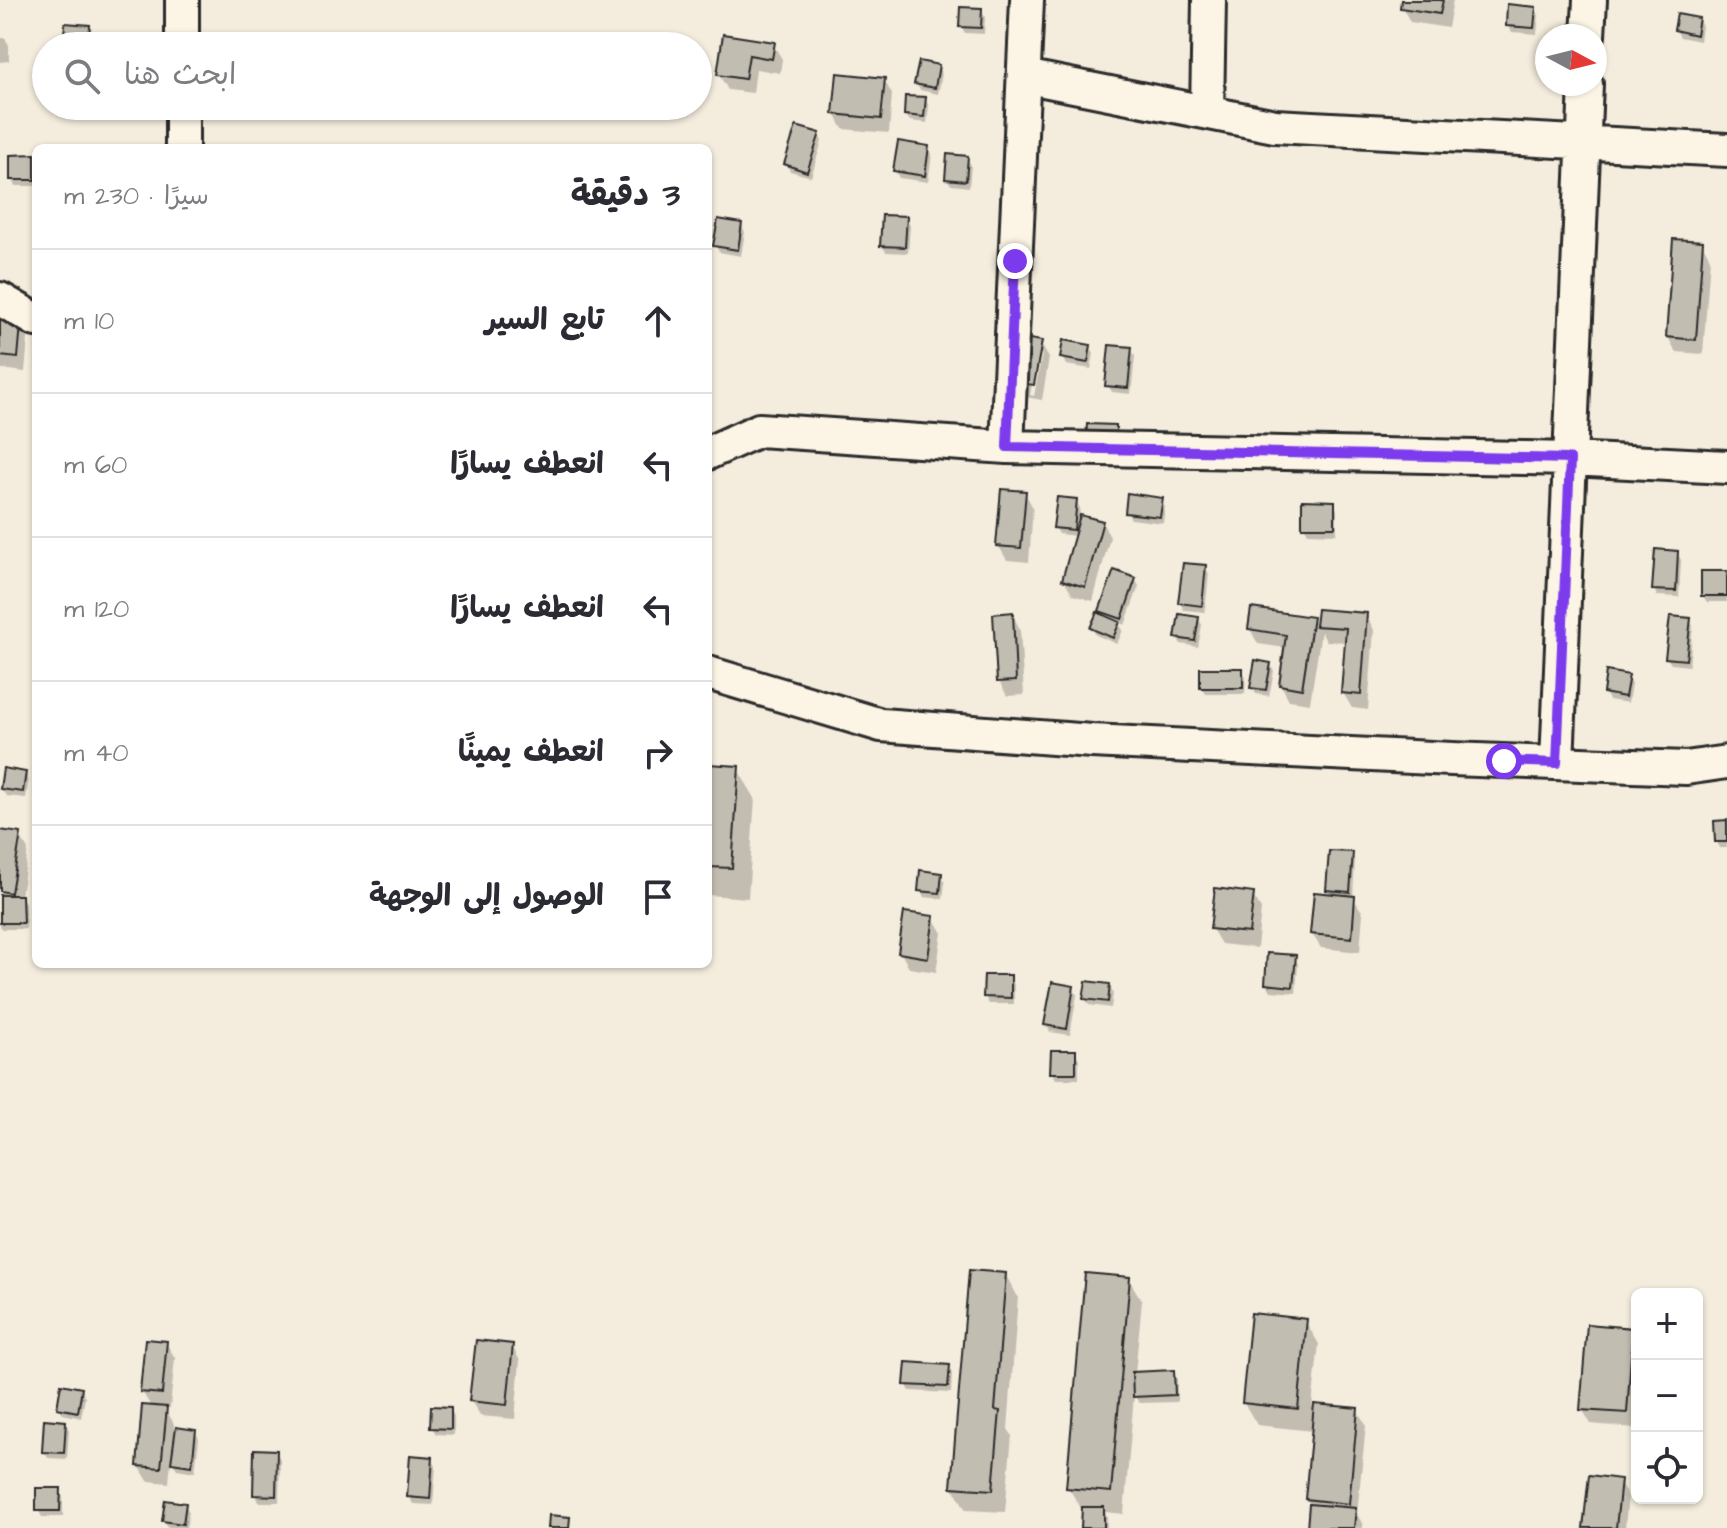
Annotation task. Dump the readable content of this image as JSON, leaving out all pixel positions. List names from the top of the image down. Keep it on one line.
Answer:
{"north":"right","page":{"search":"ابحث هنا","heading":["3 دقيقة","سيرًا · 230 m"],"list":[["تابع السير","10 m"],["انعطف يسارًا","60 m"],["انعطف يسارًا","120 m"],["انعطف يمينًا","40 m"],"الوصول إلى الوجهة"],"map_buttons":["+","−"]}}
